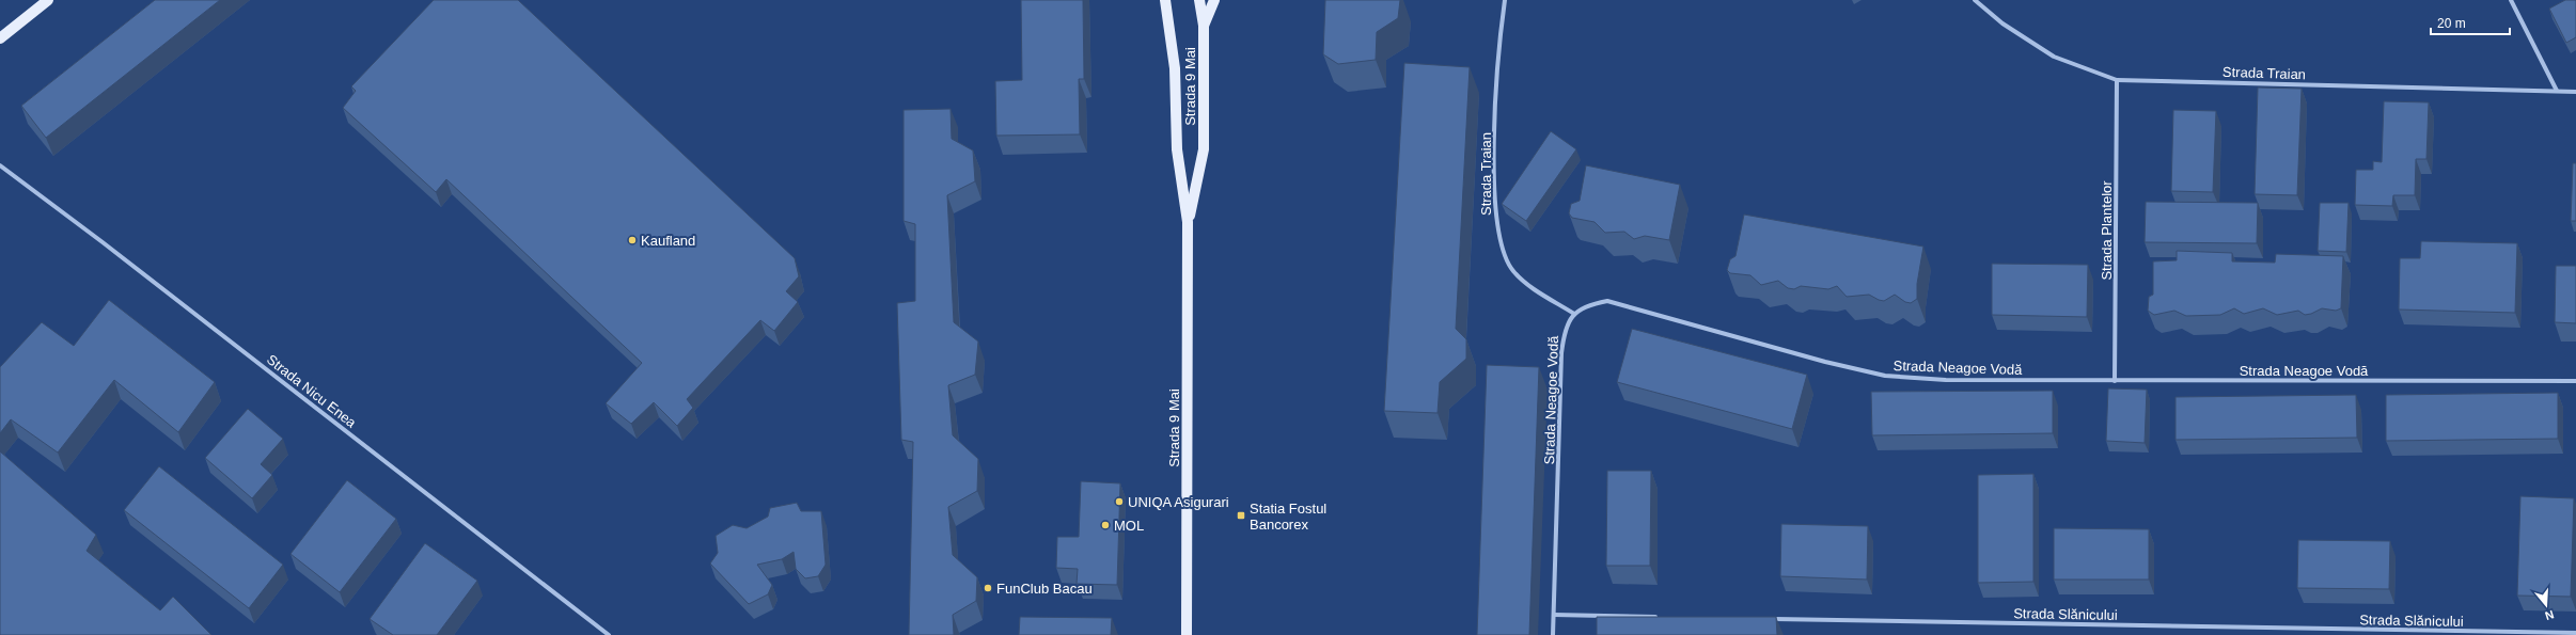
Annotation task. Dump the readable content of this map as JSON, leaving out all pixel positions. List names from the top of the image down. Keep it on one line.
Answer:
{"streets":{"main road":["Strada 9 Mai"],"street":["Strada Traian","Strada Plantelor","Strada Neagoe Vodă","Strada Nicu Enea","Strada Slănicului"]},"crossings":[["Strada Traian","Strada Plantelor"],["Strada Traian","Strada Neagoe Vodă"],["Strada Plantelor","Strada Neagoe Vodă"]],"places":{"other":["Kaufland","UNIQA Asigurari","MOL","FunClub Bacau"],"transit":["Statia Fostul Bancorex"]},"scale_bar":"20 m","north":"bottom"}
